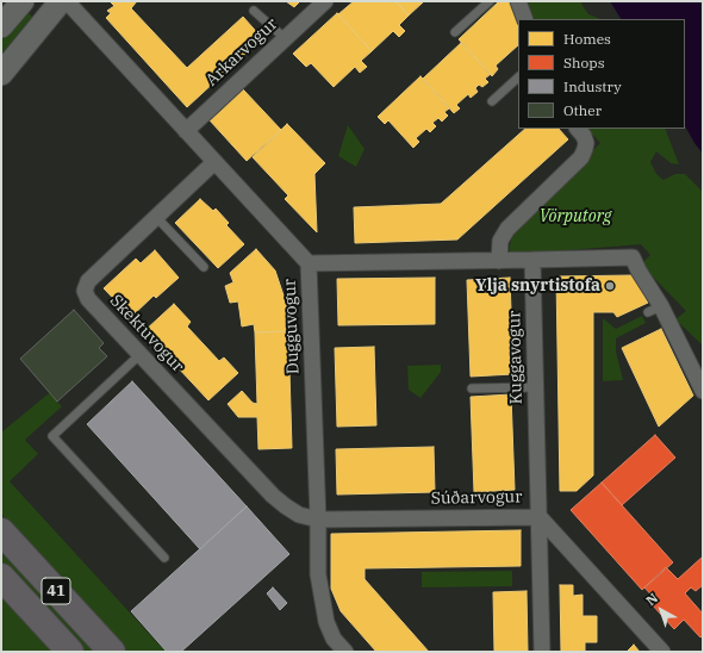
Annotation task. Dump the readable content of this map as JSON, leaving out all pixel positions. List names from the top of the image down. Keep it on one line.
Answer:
{"streets":{"highway":["41"],"street":["Arkarvogur","Dugguvogur","Skektuvogur","Kuggavogur","Súðarvogur"]},"crossings":[["Arkarvogur","Dugguvogur"],["Dugguvogur","Skektuvogur"],["Dugguvogur","Súðarvogur"],["Skektuvogur","Súðarvogur"],["Kuggavogur","Súðarvogur"]],"parks":["Vörputorg"],"places":["Ylja snyrtistofa"],"legend":["Homes","Shops","Industry","Other"],"north":"top left"}
